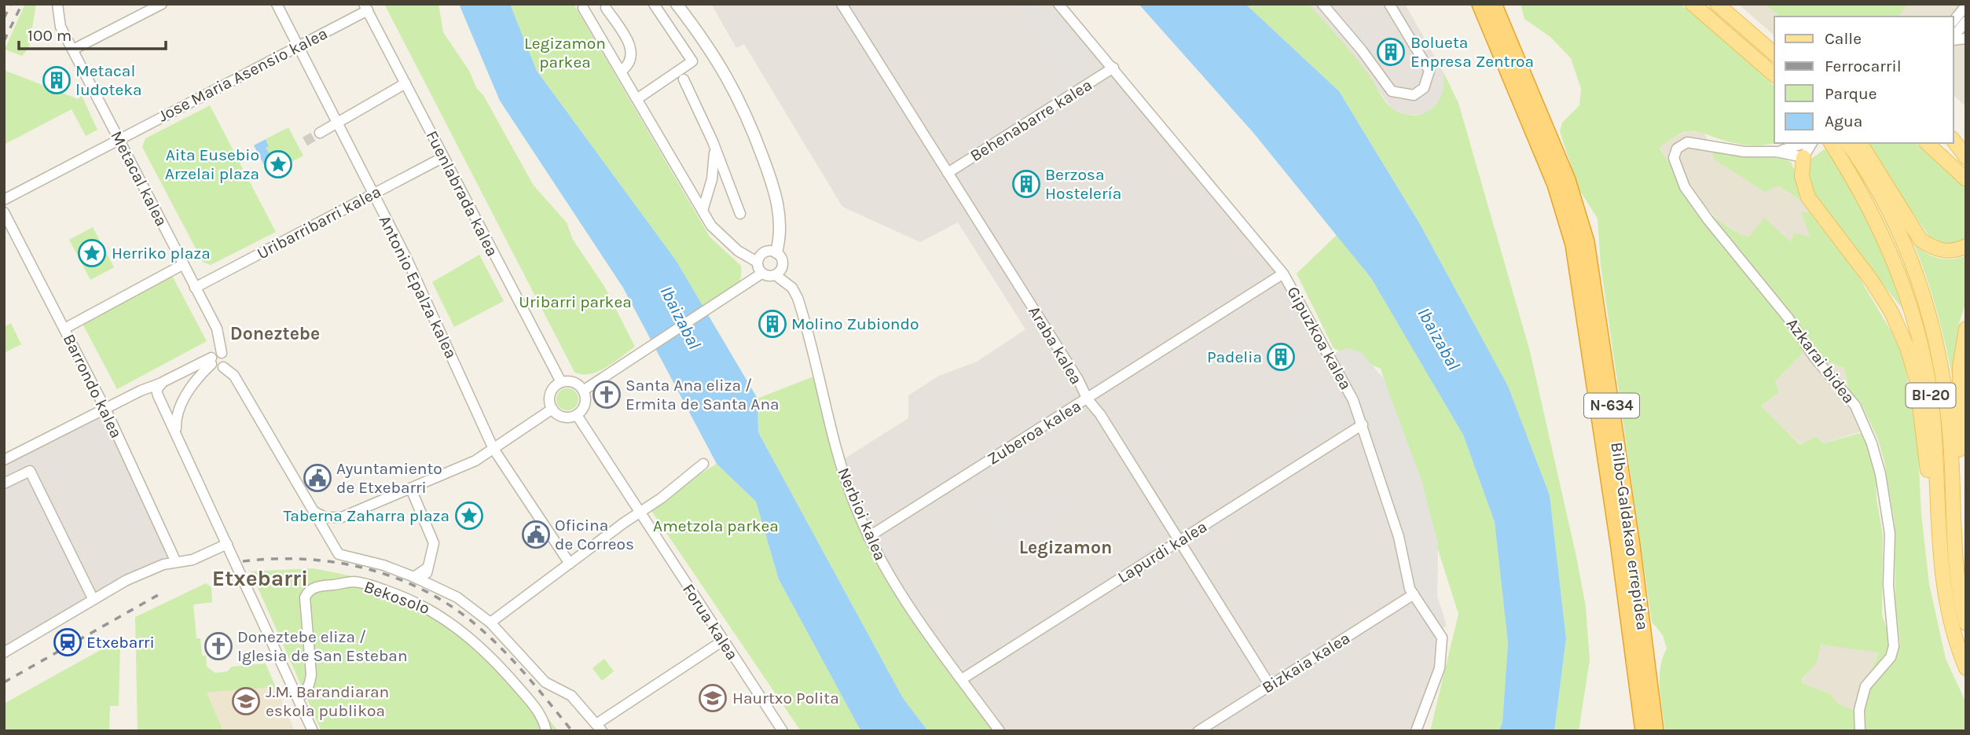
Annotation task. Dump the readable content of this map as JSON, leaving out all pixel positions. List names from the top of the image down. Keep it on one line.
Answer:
{"streets":{"highway":["N-634","Bilbo-Galdakao errepidea"],"main road":["BI-20"],"street":["Jose Maria Asensio kalea","Behenabarre kalea","Metacal kalea","Fuenlabrada kalea","Uribarribarri kalea","Antonio Epalza kalea","Gipuzkoa kalea","Araba kalea","Azkarai bidea","Barrondo kalea","Zuberoa kalea","Nerbioi kalea","Lapurdi kalea","Bekosolo","Forua kalea","Bizkaia kalea"]},"crossings":[["Jose Maria Asensio kalea","Metacal kalea"],["Jose Maria Asensio kalea","Fuenlabrada kalea"],["Jose Maria Asensio kalea","Antonio Epalza kalea"],["Behenabarre kalea","Gipuzkoa kalea"],["Behenabarre kalea","Araba kalea"],["Metacal kalea","Uribarribarri kalea"],["Fuenlabrada kalea","Uribarribarri kalea"],["Fuenlabrada kalea","Forua kalea"],["Uribarribarri kalea","Antonio Epalza kalea"],["Gipuzkoa kalea","Zuberoa kalea"],["Gipuzkoa kalea","Lapurdi kalea"],["Gipuzkoa kalea","Bizkaia kalea"],["Araba kalea","Zuberoa kalea"],["Araba kalea","Lapurdi kalea"],["Araba kalea","Bizkaia kalea"],["N-634","Bilbo-Galdakao errepidea"],["Zuberoa kalea","Nerbioi kalea"],["Nerbioi kalea","Lapurdi kalea"]],"districts":["Doneztebe","Legizamon","Etxebarri"],"water":["Ibaizabal"],"parks":["Legizamon parkea","Uribarri parkea","Ametzola parkea"],"places":{"building":["Bolueta Enpresa Zentroa","Metacal ludoteka","Berzosa Hostelería","Molino Zubiondo","Padelia"],"place":["Aita Eusebio Arzelai plaza","Herriko plaza","Taberna Zaharra plaza"],"church":["Santa Ana eliza / Ermita de Santa Ana","Doneztebe eliza / Iglesia de San Esteban"],"public building":["Ayuntamiento de Etxebarri","Oficina de Correos"],"station":["Etxebarri"],"school or university":["Haurtxo Polita","J.M. Barandiaran eskola publikoa"]},"legend":["Calle","Ferrocarril","Parque","Agua"],"scale_bar":"100 m"}
